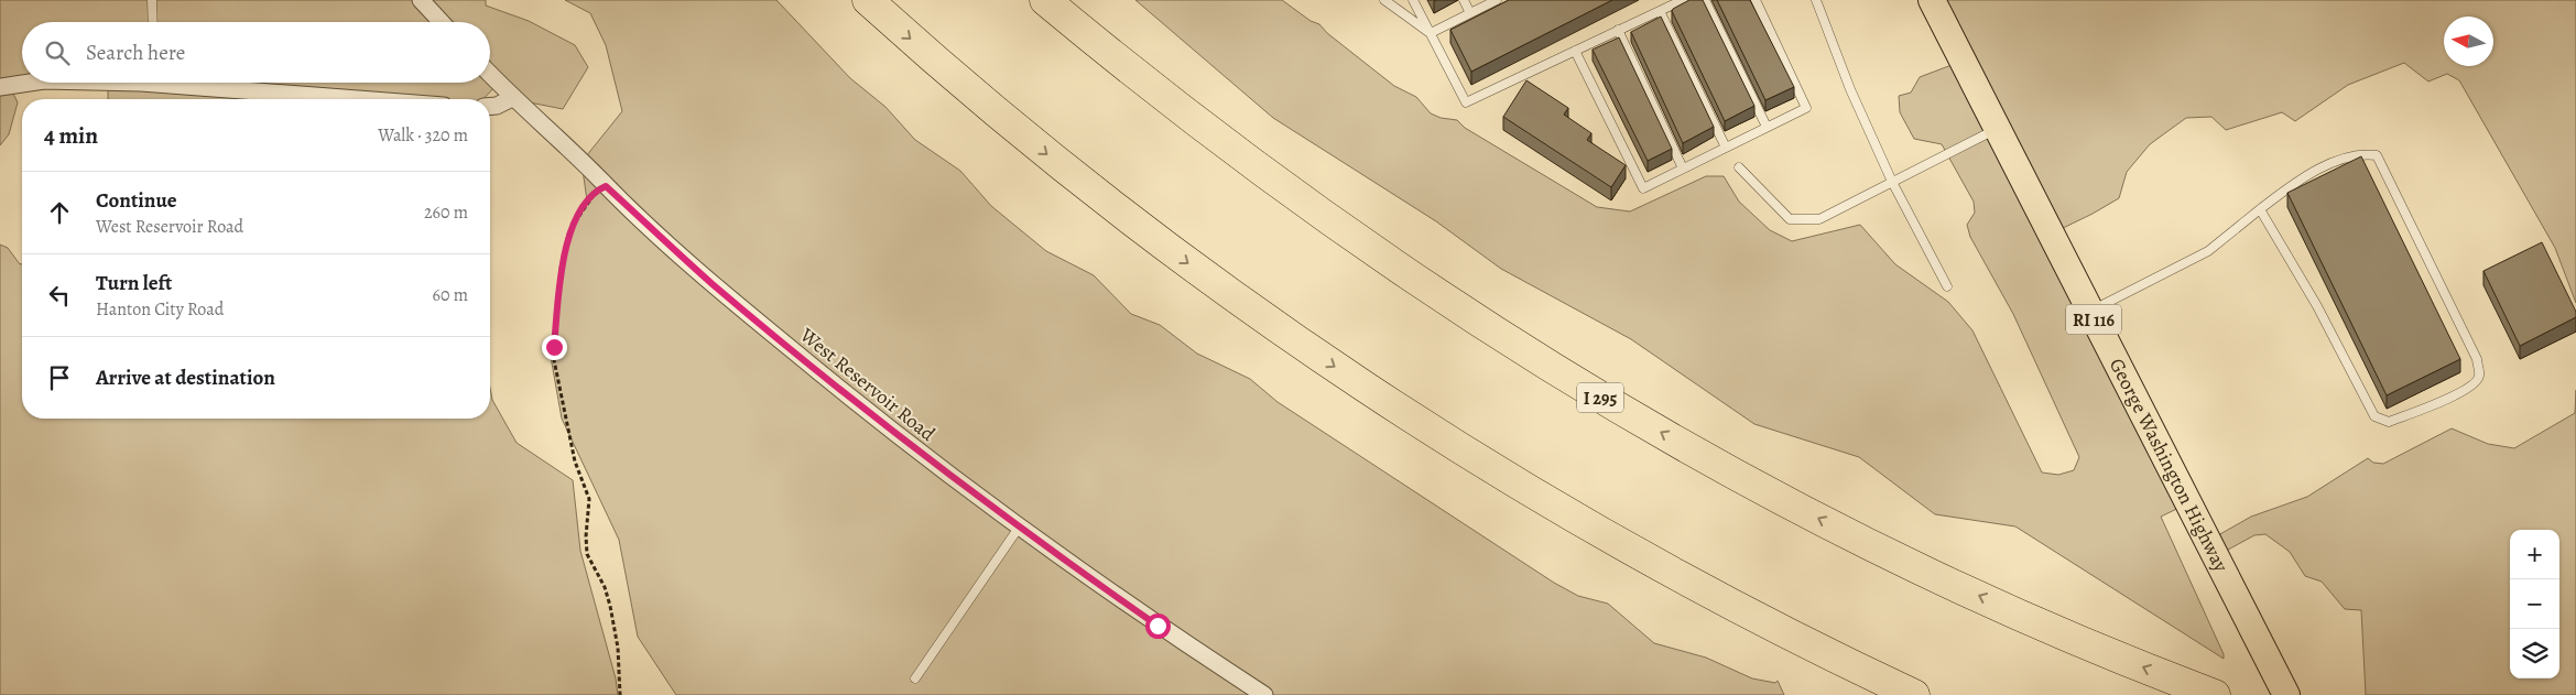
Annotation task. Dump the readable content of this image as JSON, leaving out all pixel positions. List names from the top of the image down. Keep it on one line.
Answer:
{"streets":{"highway":["I 295"],"main road":["RI 116","George Washington Highway"],"street":["West Reservoir Road"]},"north":"left","page":{"search":"Search here","heading":["4 min","Walk · 320 m"],"list":[["Continue","West Reservoir Road","260 m"],["Turn left","Hanton City Road","60 m"],"Arrive at destination"],"map_buttons":["+","−"]}}
